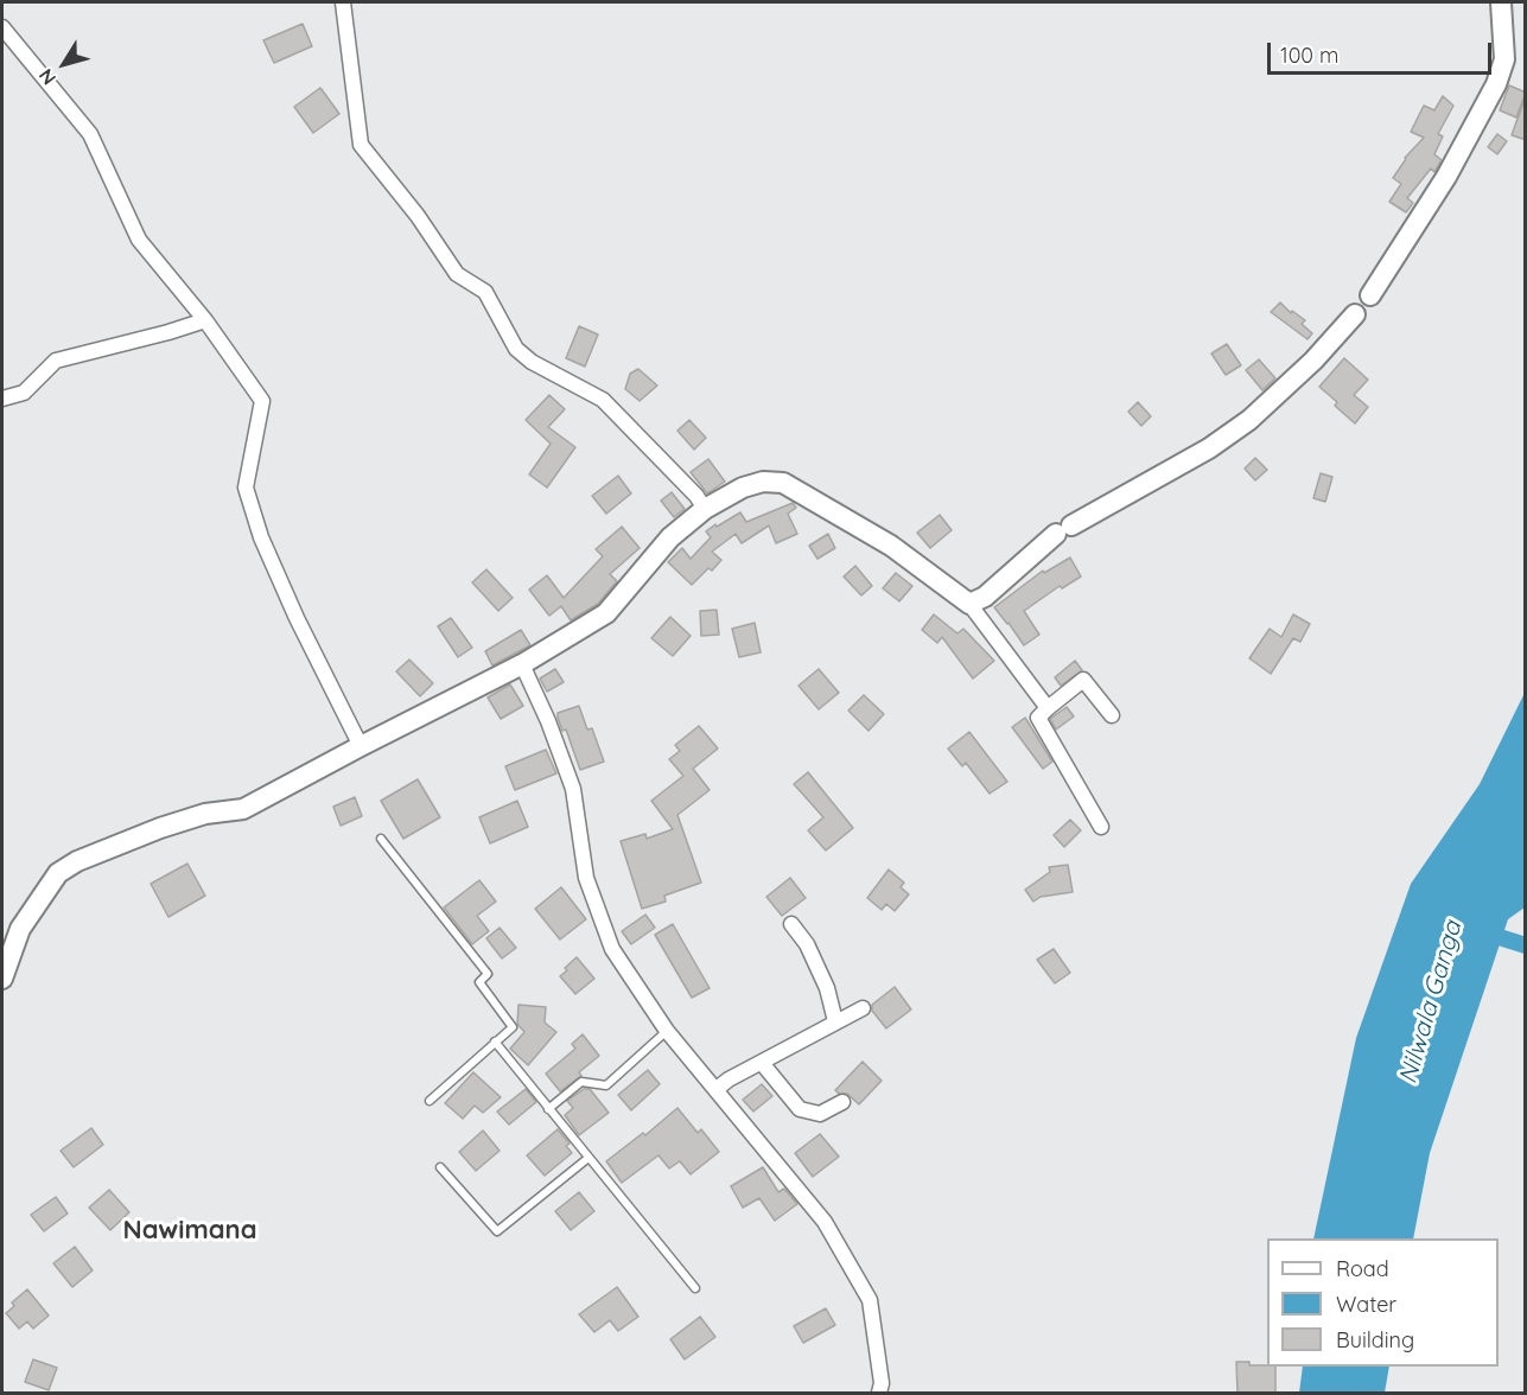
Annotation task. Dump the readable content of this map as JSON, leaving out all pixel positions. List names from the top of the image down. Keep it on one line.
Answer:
{"districts":["Nawimana"],"water":["Nilwala Ganga"],"legend":["Road","Water","Building"],"scale_bar":"100 m","north":"bottom left"}
